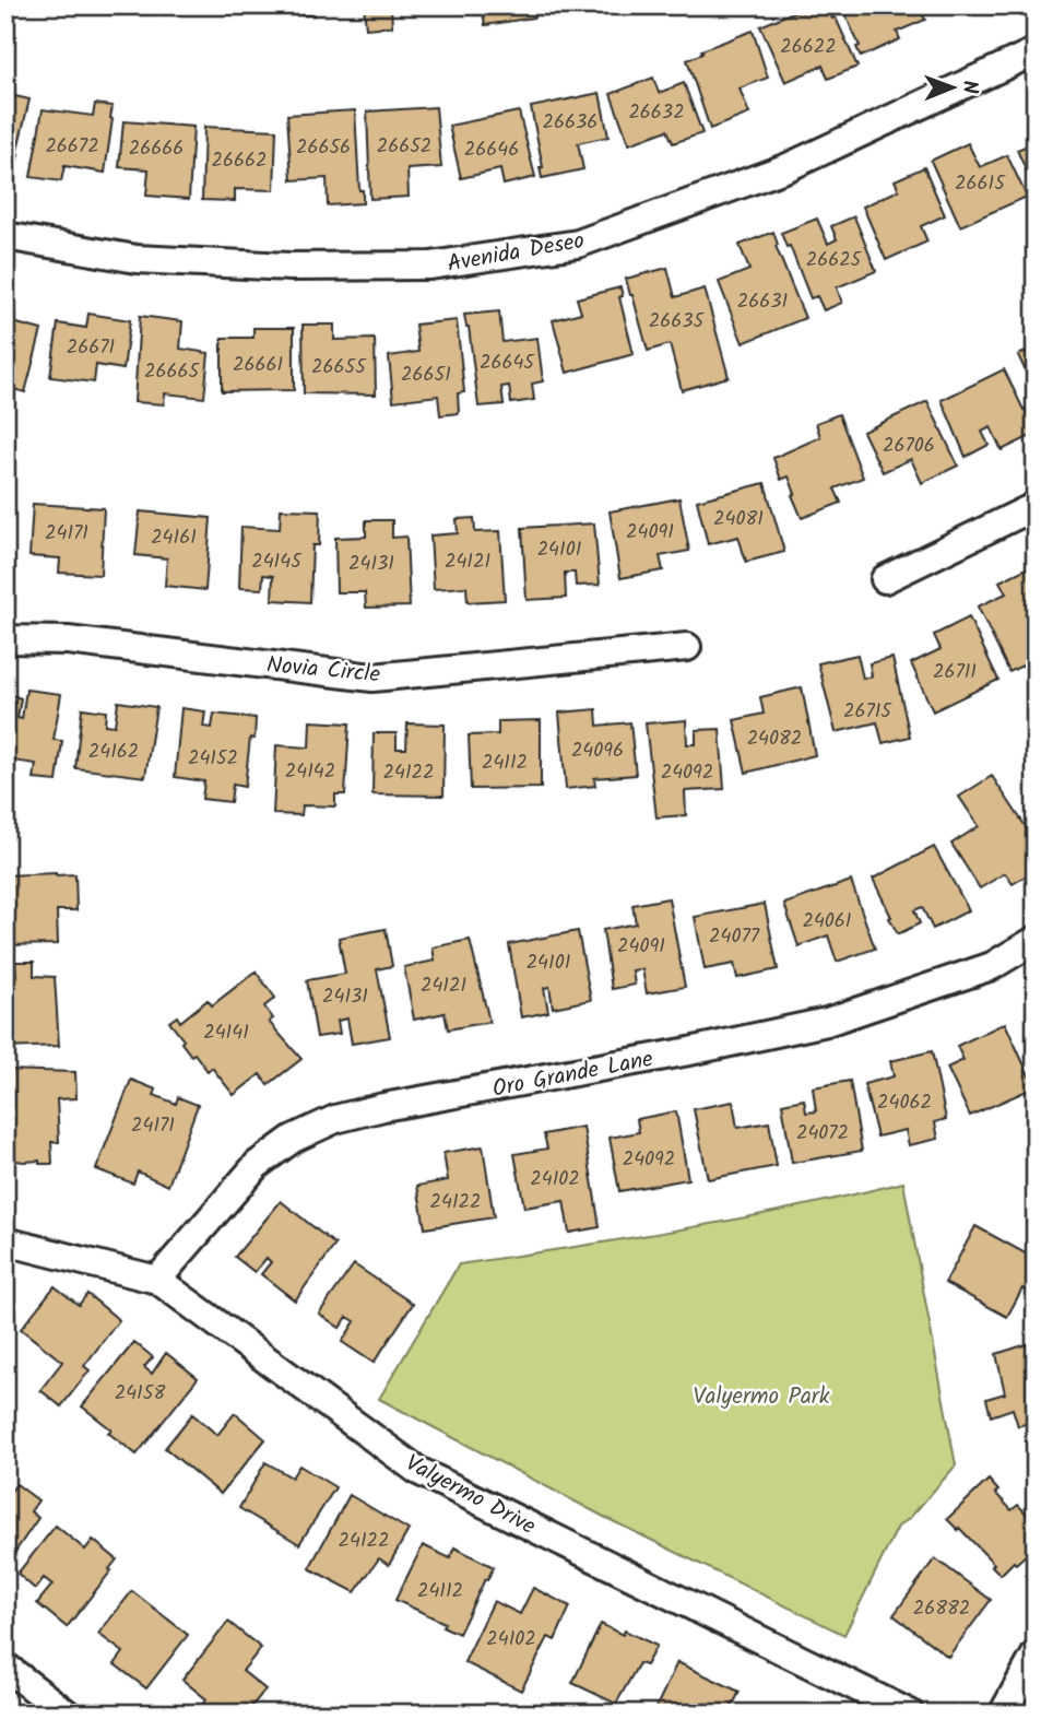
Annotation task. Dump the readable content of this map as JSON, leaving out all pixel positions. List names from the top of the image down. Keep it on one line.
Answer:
{"streets":{"street":["Avenida Deseo","Novia Circle","Oro Grande Lane","Valyermo Drive"]},"crossings":[["Oro Grande Lane","Valyermo Drive"]],"parks":["Valyermo Park"],"house_numbers":["26622","26632","26636","26672","26652","26656","26666","26646","26662","26615","26625","26631","26635","26671","26645","26661","26655","26665","26651","26706","24081","24091","24171","24161","24101","24145","24121","24131","26711","26715","24082","24096","24162","24152","24112","24142","24122","24092","24061","24077","24091","24101","24121","24131","24141","24062","24171","24072","24092","24102","24122","24158","24122","24112","26882","24102"],"north":"right"}
